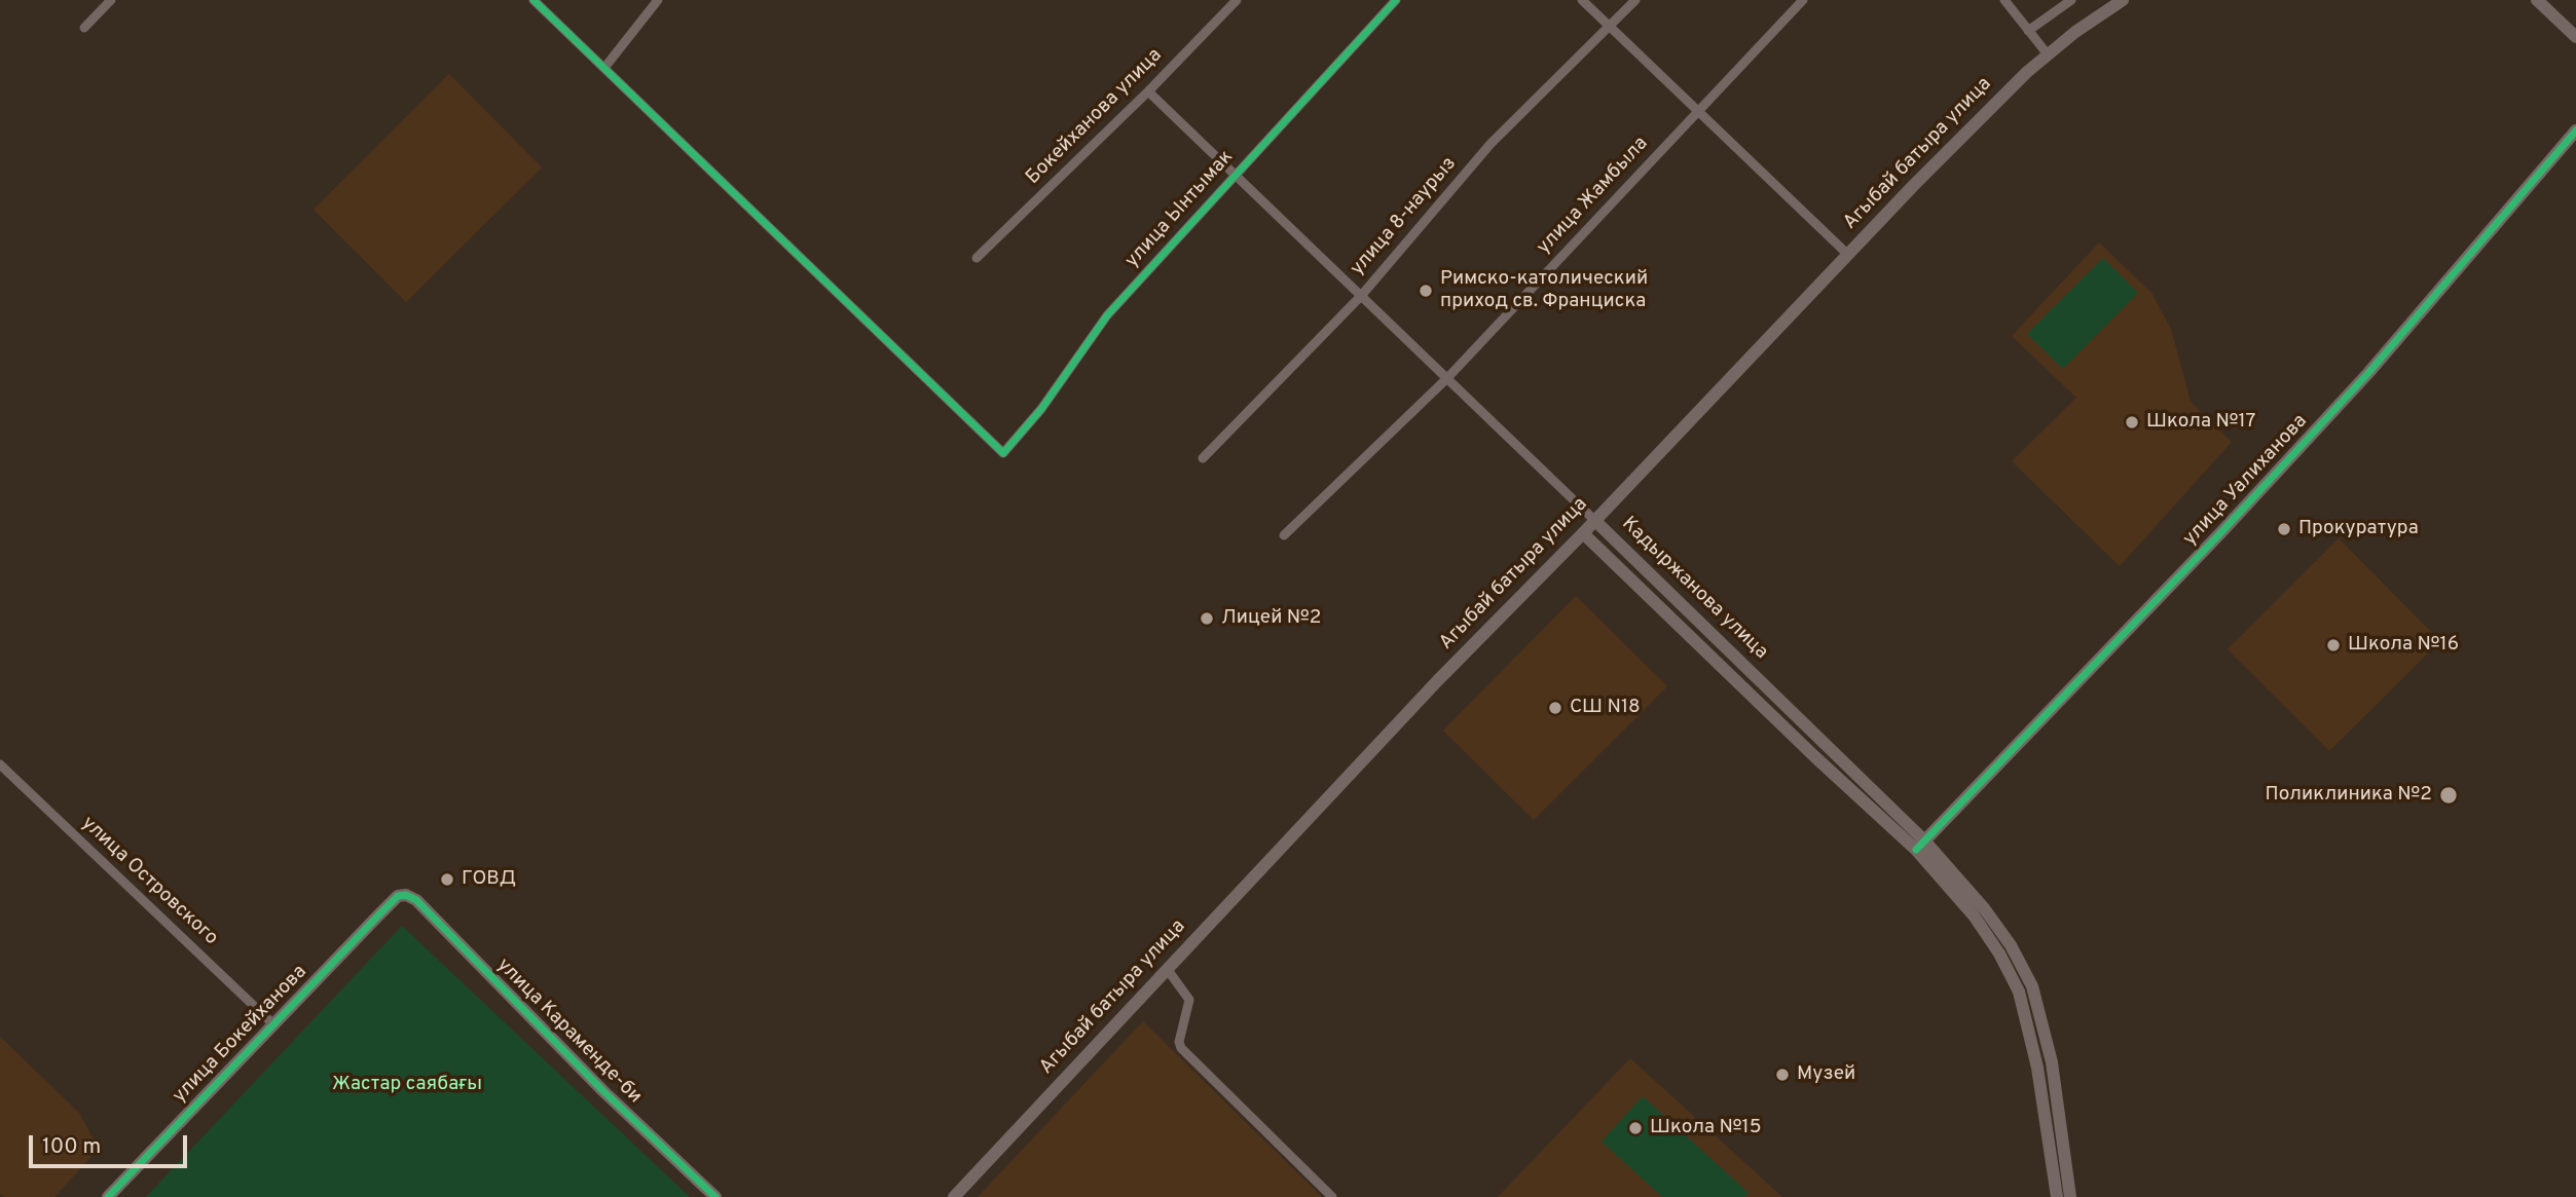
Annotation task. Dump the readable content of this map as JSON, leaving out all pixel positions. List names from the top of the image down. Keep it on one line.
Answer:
{"streets":{"main road":["Агыбай батыра улица","улица Уалиханова","Кадыржанова улица","улица Караменде-би","улица Бокейханова"],"street":["Бокейханова улица","улица Жамбыла","улица Ынтымак","улица 8-наурыз","улица Островского"]},"crossings":[["Бокейханова улица","Кадыржанова улица"],["Агыбай батыра улица","Кадыржанова улица"],["улица Жамбыла","Кадыржанова улица"],["улица Ынтымак","Кадыржанова улица"],["улица 8-наурыз","Кадыржанова улица"],["улица Уалиханова","Кадыржанова улица"],["улица Островского","улица Бокейханова"],["улица Караменде-би","улица Бокейханова"]],"parks":["Жастар саябағы"],"places":["Римско-католический приход св. Франциска","Школа №17","Прокуратура","Лицей №2","Школа №16","СШ N18","Поликлиника №2","ГОВД","Музей","Школа №15"],"scale_bar":"100 m"}
